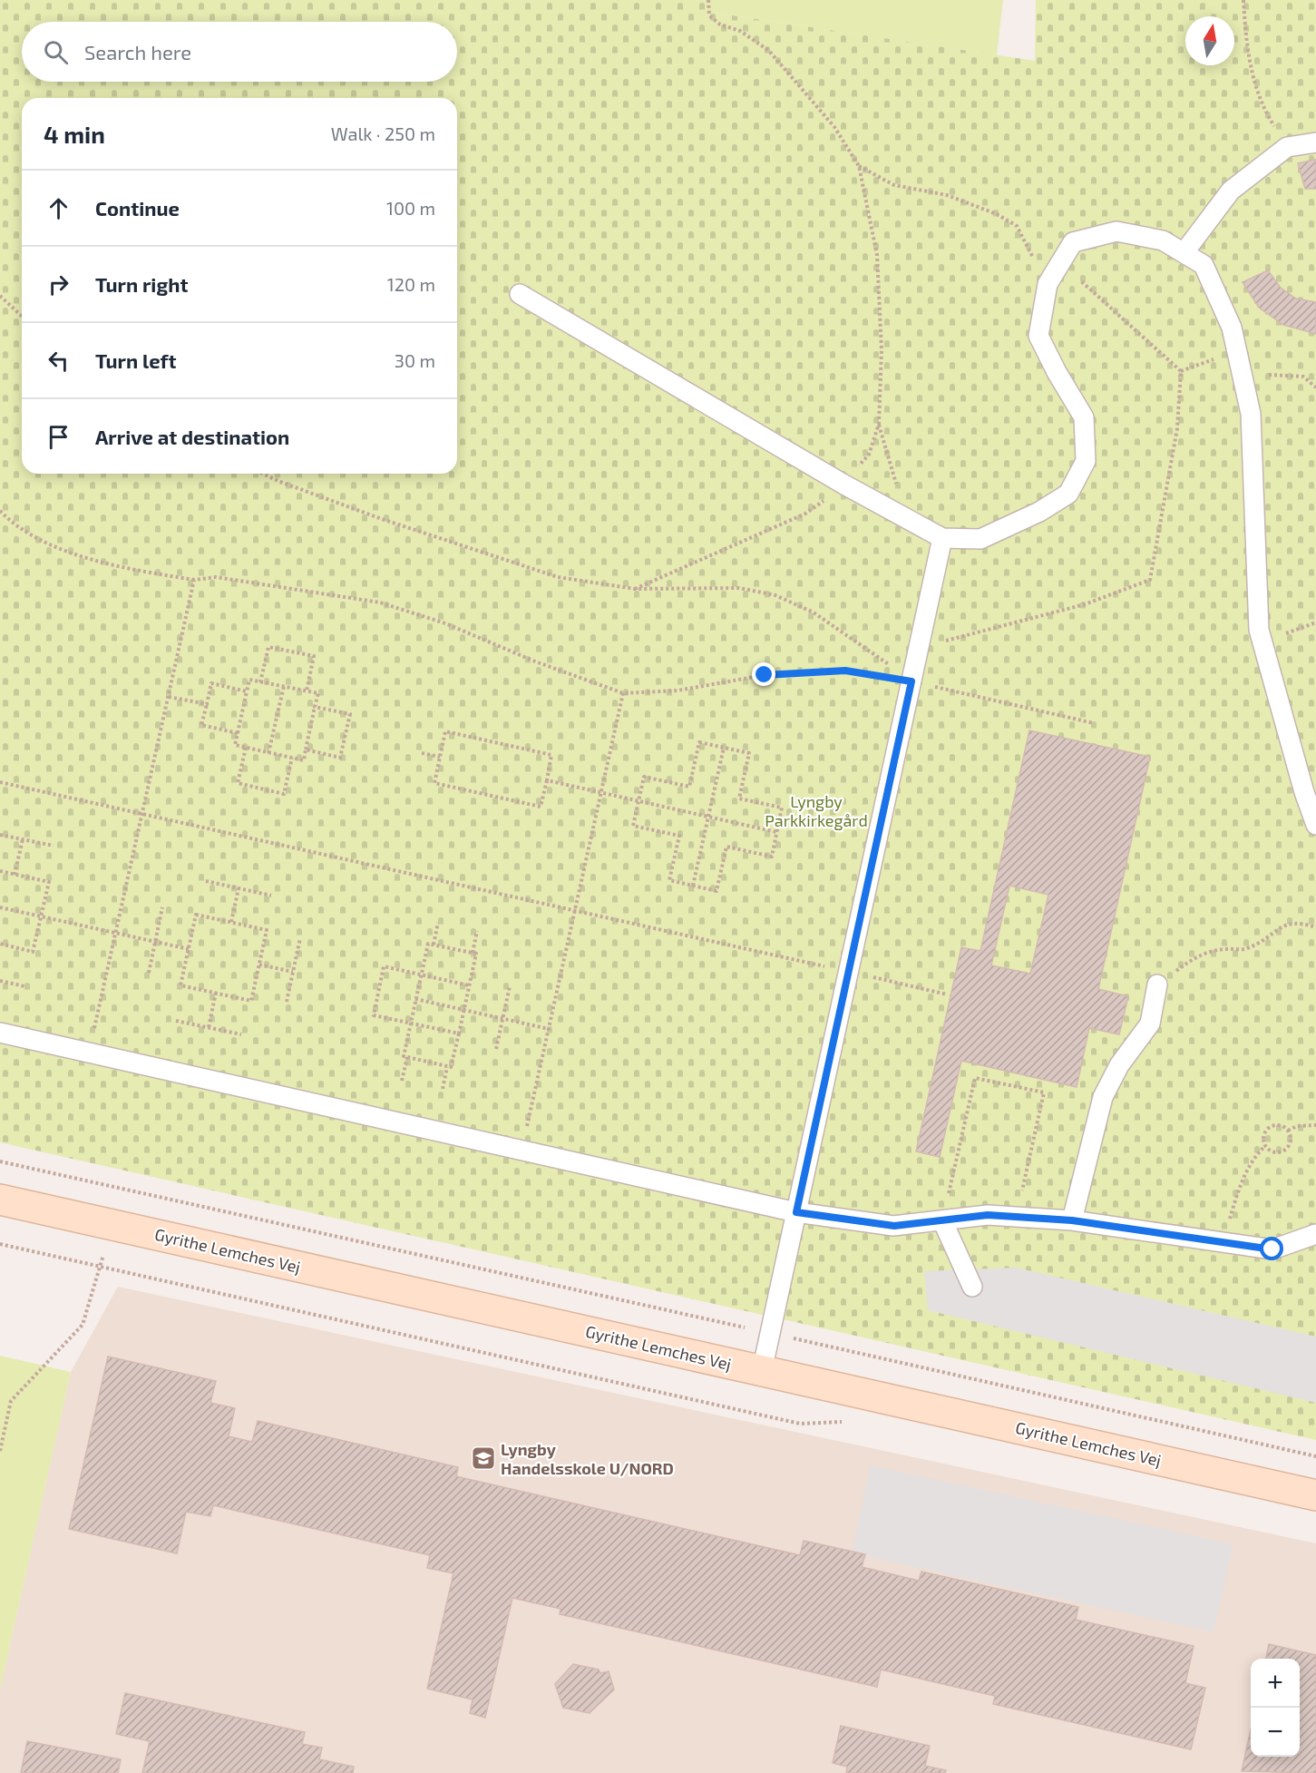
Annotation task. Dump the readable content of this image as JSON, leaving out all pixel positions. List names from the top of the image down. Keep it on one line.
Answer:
{"streets":{"street":["Gyrithe Lemches Vej"]},"parks":["Lyngby Parkkirkegård"],"places":{"school or university":["Lyngby Handelsskole U/NORD"]},"north":"top","page":{"search":"Search here","heading":["4 min","Walk · 250 m"],"list":[["Continue","100 m"],["Turn right","120 m"],["Turn left","30 m"],"Arrive at destination"],"map_buttons":["+","−"]}}
